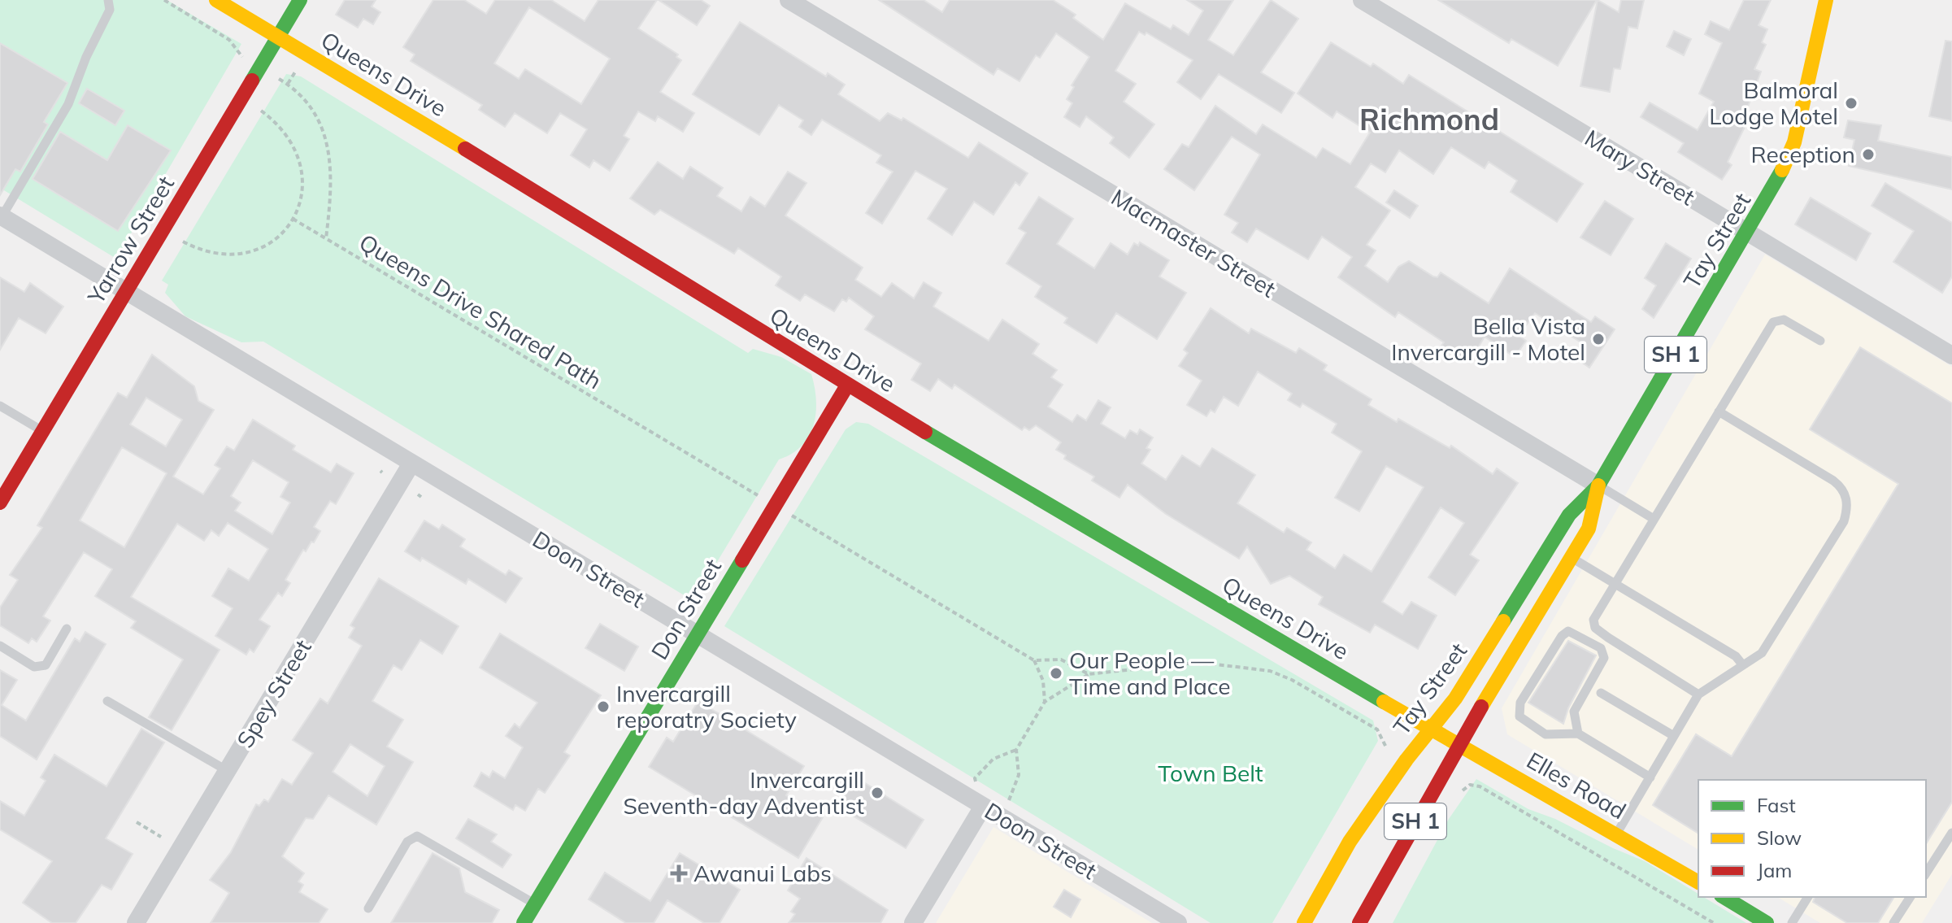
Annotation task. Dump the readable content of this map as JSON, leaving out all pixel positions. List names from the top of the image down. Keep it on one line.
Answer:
{"streets":{"main road":["Queens Drive","Yarrow Street","Tay Street","SH 1","Don Street","Elles Road"],"street":["Mary Street","Macmaster Street","Doon Street","Spey Street"],"path":["Queens Drive Shared Path"]},"crossings":[["Queens Drive","Yarrow Street"],["Queens Drive","Tay Street"],["Queens Drive","Don Street"],["Queens Drive","Elles Road"],["Mary Street","Tay Street"],["Yarrow Street","Doon Street"],["Tay Street","Macmaster Street"],["Tay Street","Elles Road"],["Doon Street","Don Street"],["Doon Street","Spey Street"]],"districts":["Richmond"],"parks":["Town Belt"],"places":{"other":["Balmoral Lodge Motel","Reception","Bella Vista Invercargill - Motel","Our People — Time and Place","Invercargill reporatry Society","Invercargill Seventh-day Adventist"],"health":["Awanui Labs"]},"legend":["Fast","Slow","Jam"]}
